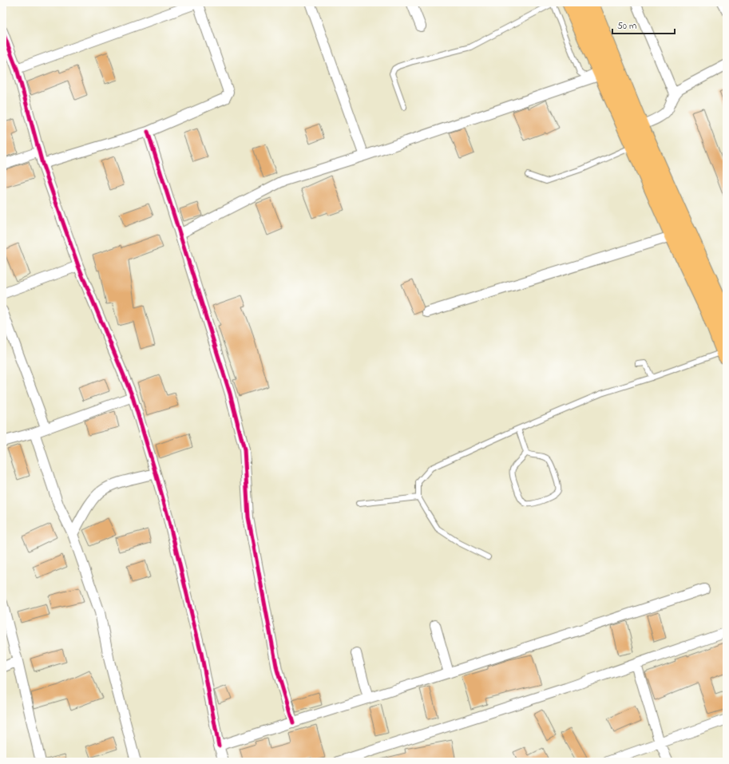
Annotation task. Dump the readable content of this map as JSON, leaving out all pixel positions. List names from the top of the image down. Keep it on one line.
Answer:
{"scale_bar":"50 m"}
